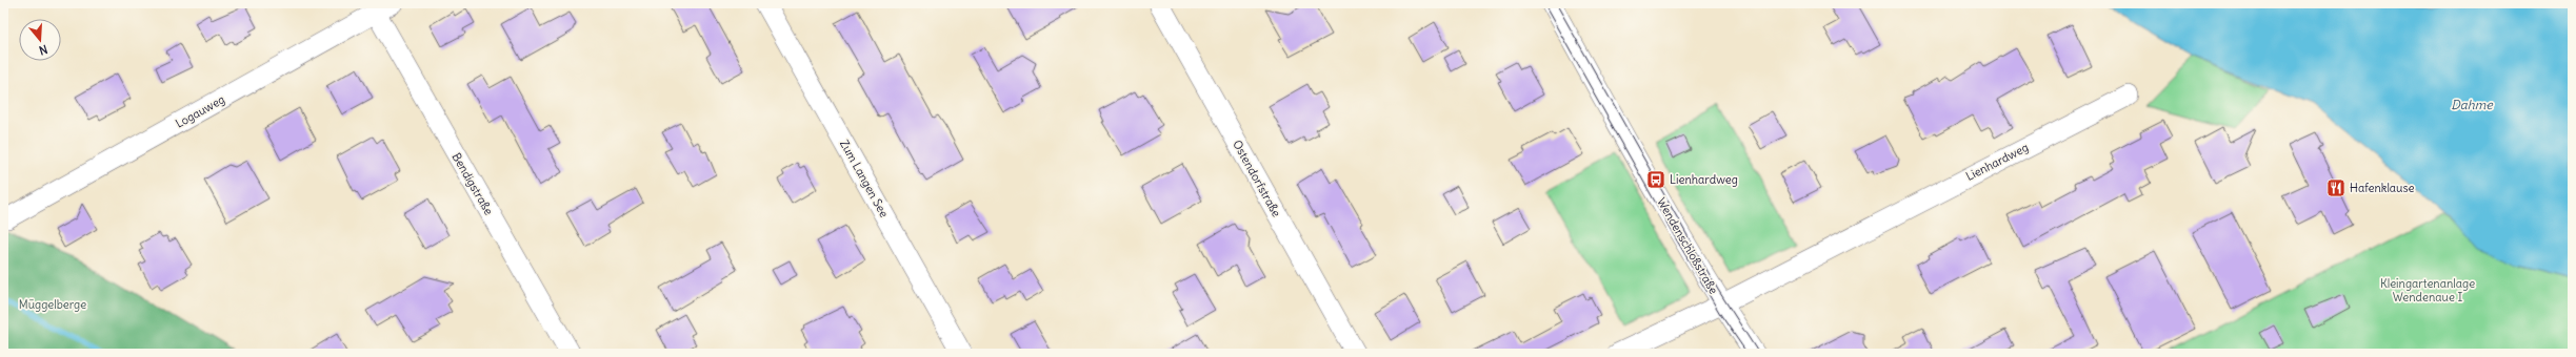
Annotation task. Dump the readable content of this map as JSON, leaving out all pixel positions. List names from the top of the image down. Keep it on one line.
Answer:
{"streets":{"street":["Logauweg","Lienhardweg","Zum Langen See","Ostendorfstraße","Bendigstraße","Wendenschloßstraße"]},"crossings":[["Logauweg","Bendigstraße"],["Lienhardweg","Wendenschloßstraße"]],"water":["Dahme"],"parks":["Kleingartenanlage Wendenaue I","Müggelberge"],"places":{"bus stop":["Lienhardweg"],"restaurant":["Hafenklause"]},"north":"bottom"}
